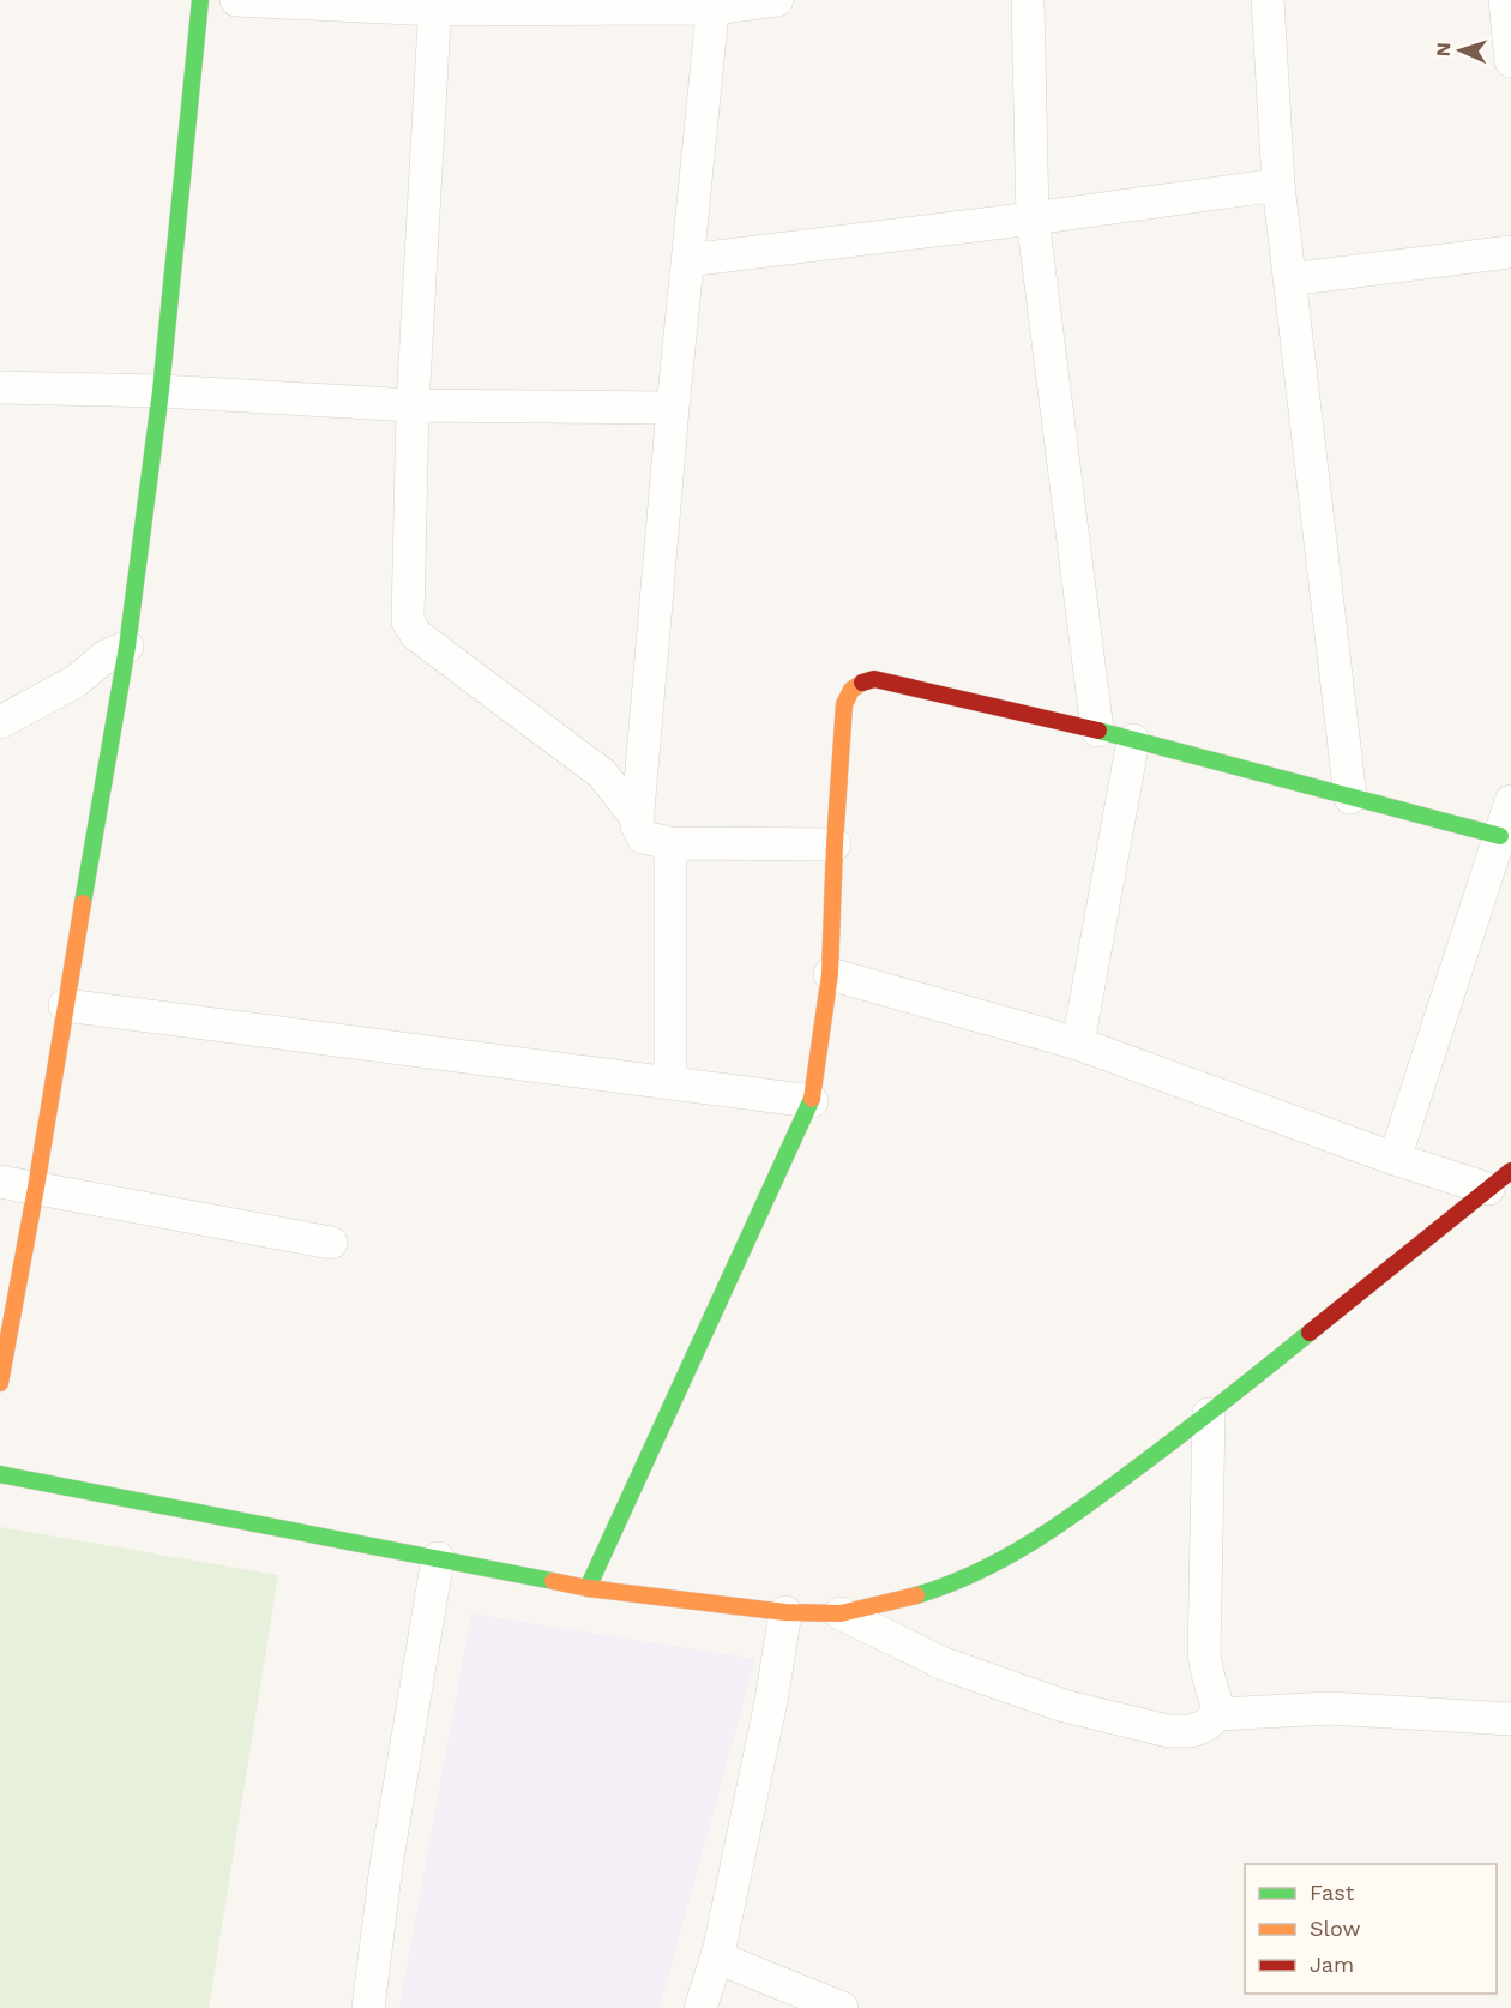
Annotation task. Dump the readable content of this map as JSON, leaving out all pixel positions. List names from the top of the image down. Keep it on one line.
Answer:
{"legend":["Fast","Slow","Jam"],"north":"left"}
